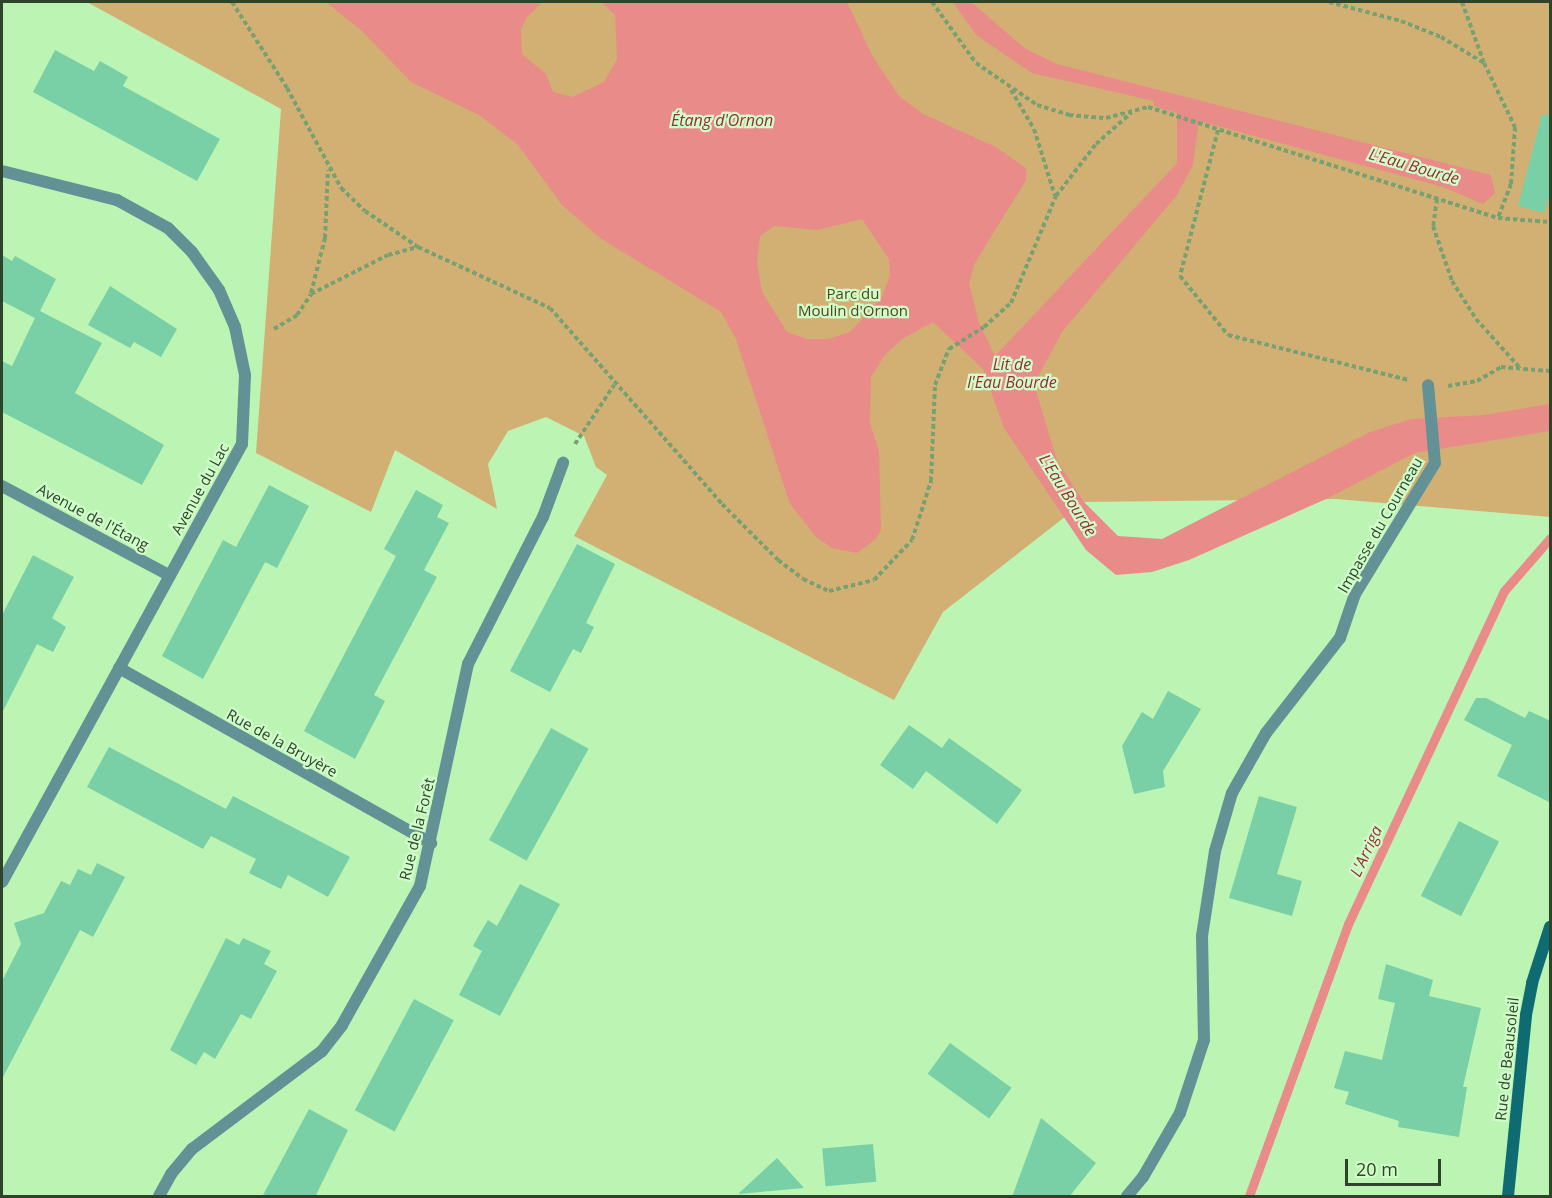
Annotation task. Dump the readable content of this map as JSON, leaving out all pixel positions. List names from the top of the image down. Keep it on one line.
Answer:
{"streets":{"street":["Avenue du Lac","Avenue de l'Étang","Impasse du Courneau","Rue de la Bruyère","Rue de la Forêt","Rue de Beausoleil"]},"crossings":[["Avenue du Lac","Avenue de l'Étang"],["Avenue du Lac","Rue de la Bruyère"],["Rue de la Bruyère","Rue de la Forêt"]],"water":["Étang d'Ornon","L'Eau Bourde","Lit de l'Eau Bourde","L'Arriga"],"parks":["Parc du Moulin d'Ornon"],"scale_bar":"20 m"}
